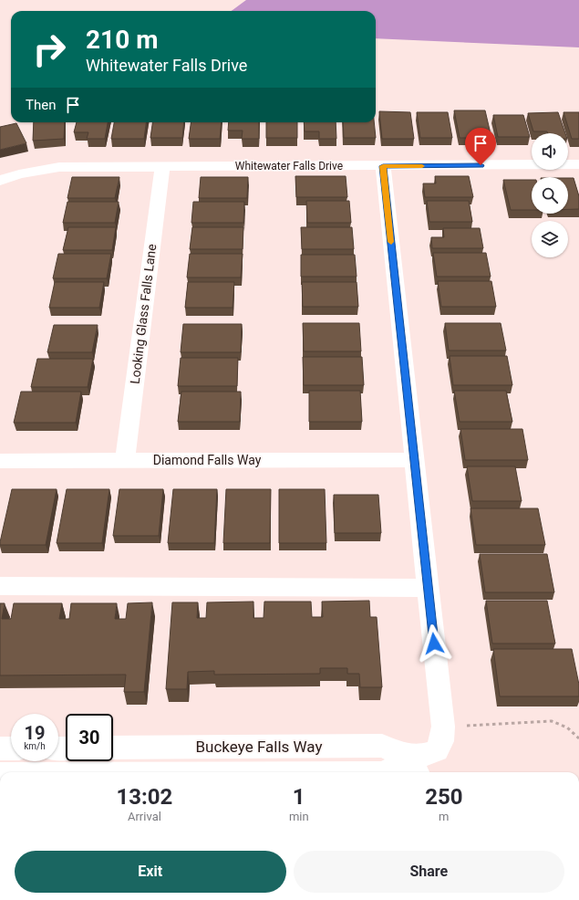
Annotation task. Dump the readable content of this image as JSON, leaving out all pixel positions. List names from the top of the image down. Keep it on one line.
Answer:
{"streets":{"street":["Whitewater Falls Drive","Looking Glass Falls Lane","Diamond Falls Way","Buckeye Falls Way"]},"crossings":[["Whitewater Falls Drive","Looking Glass Falls Lane"],["Looking Glass Falls Lane","Diamond Falls Way"]],"page":{"turn":["210 m","Whitewater Falls Drive"],"then":"Then","speed":"19 km/h","limit":"30","eta":["13:02","Arrival","1","min","250","m"],"buttons":["Exit","Share"]}}
